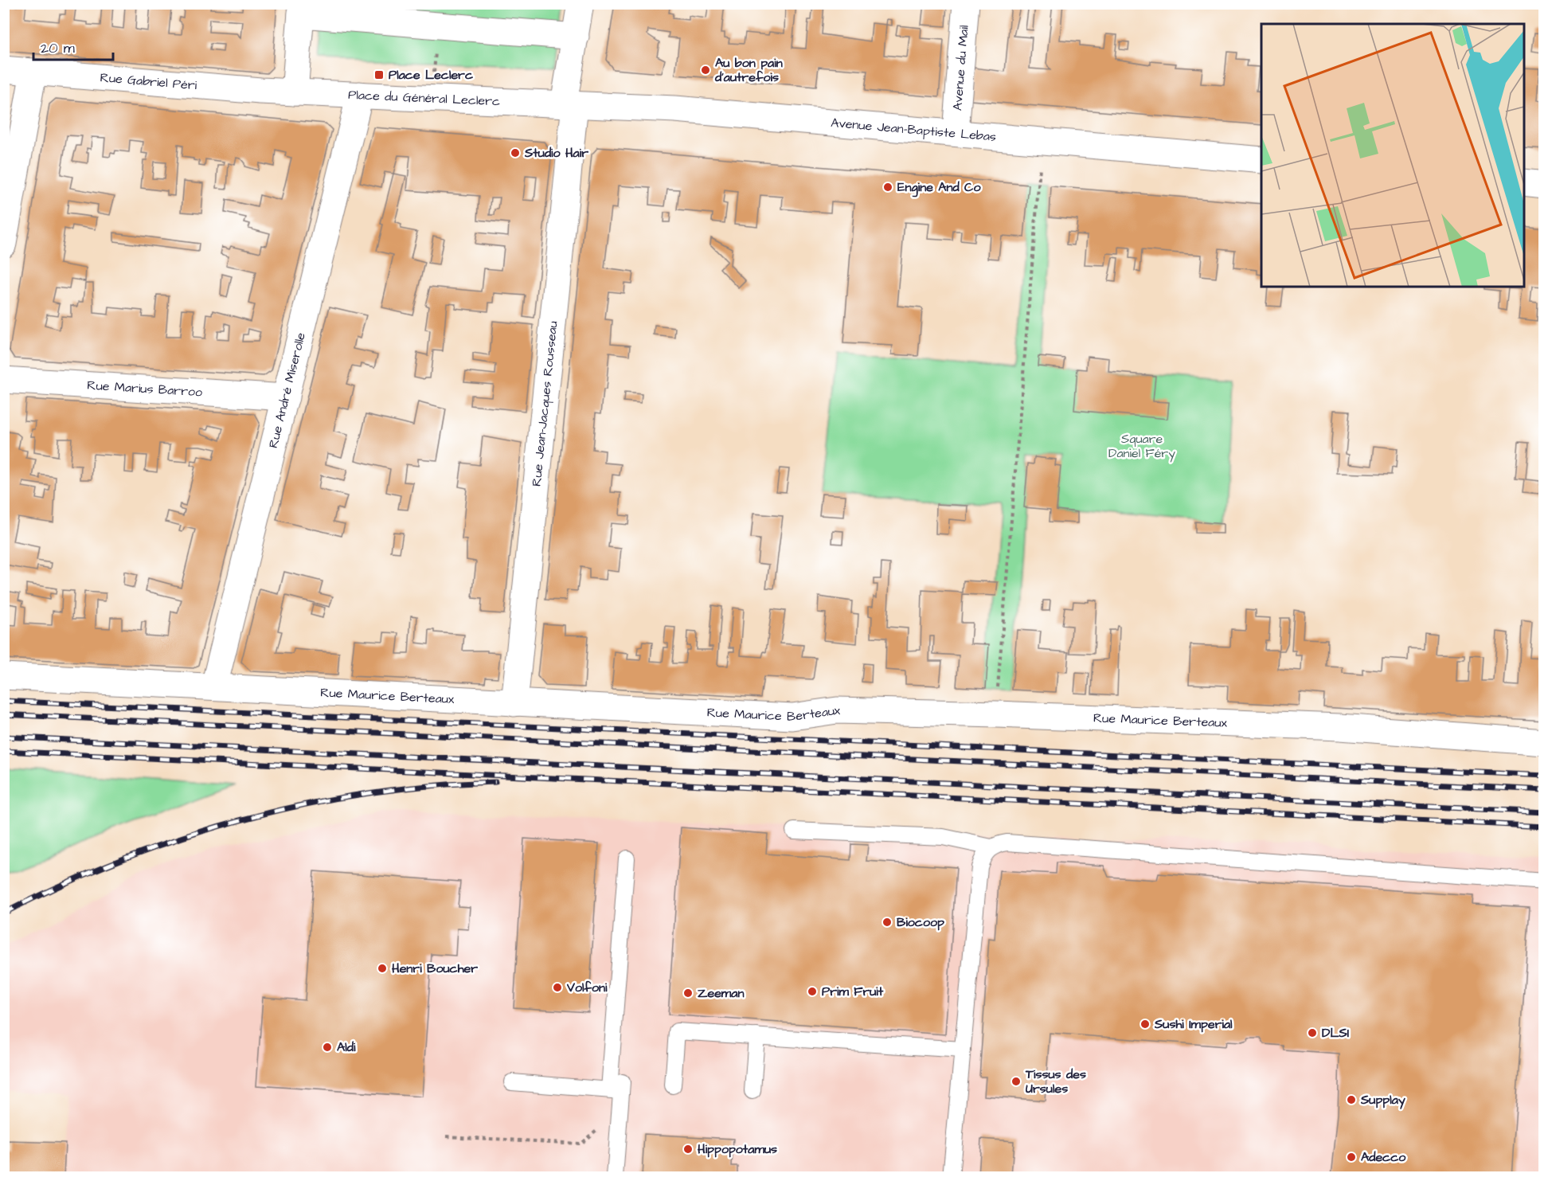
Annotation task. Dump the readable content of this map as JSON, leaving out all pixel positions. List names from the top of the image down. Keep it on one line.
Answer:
{"streets":{"street":["Avenue du Mail","Rue Gabriel Péri","Place du Général Leclerc","Avenue Jean-Baptiste Lebas","Rue Marius Barroo","Rue André Miserolle","Rue Jean-Jacques Rousseau","Rue Maurice Berteaux"]},"crossings":[["Avenue du Mail","Avenue Jean-Baptiste Lebas"],["Rue Gabriel Péri","Place du Général Leclerc"],["Place du Général Leclerc","Avenue Jean-Baptiste Lebas"],["Place du Général Leclerc","Rue André Miserolle"],["Place du Général Leclerc","Rue Jean-Jacques Rousseau"],["Avenue Jean-Baptiste Lebas","Rue Jean-Jacques Rousseau"],["Rue Marius Barroo","Rue André Miserolle"],["Rue André Miserolle","Rue Maurice Berteaux"],["Rue Jean-Jacques Rousseau","Rue Maurice Berteaux"]],"parks":["Square Daniel Féry"],"places":{"other":["Au bon pain d'autrefois","Studio Hair","Engine And Co","Biocoop","Henri Boucher","Volfoni","Prim Fruit","Zeeman","Sushi Imperial","DLSI","Aldi","Tissus des Ursules","Supplay","Hippopotamus","Adecco"],"transit":["Place Leclerc"]},"scale_bar":"20 m"}
